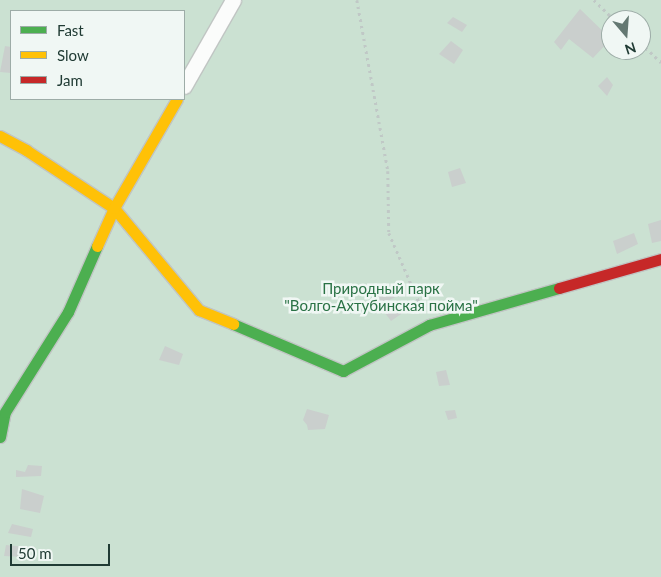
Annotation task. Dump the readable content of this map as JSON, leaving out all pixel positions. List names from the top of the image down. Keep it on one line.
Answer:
{"parks":["Природный парк \"Волго-Ахтубинская пойма\""],"legend":["Fast","Slow","Jam"],"scale_bar":"50 m","north":"bottom"}
